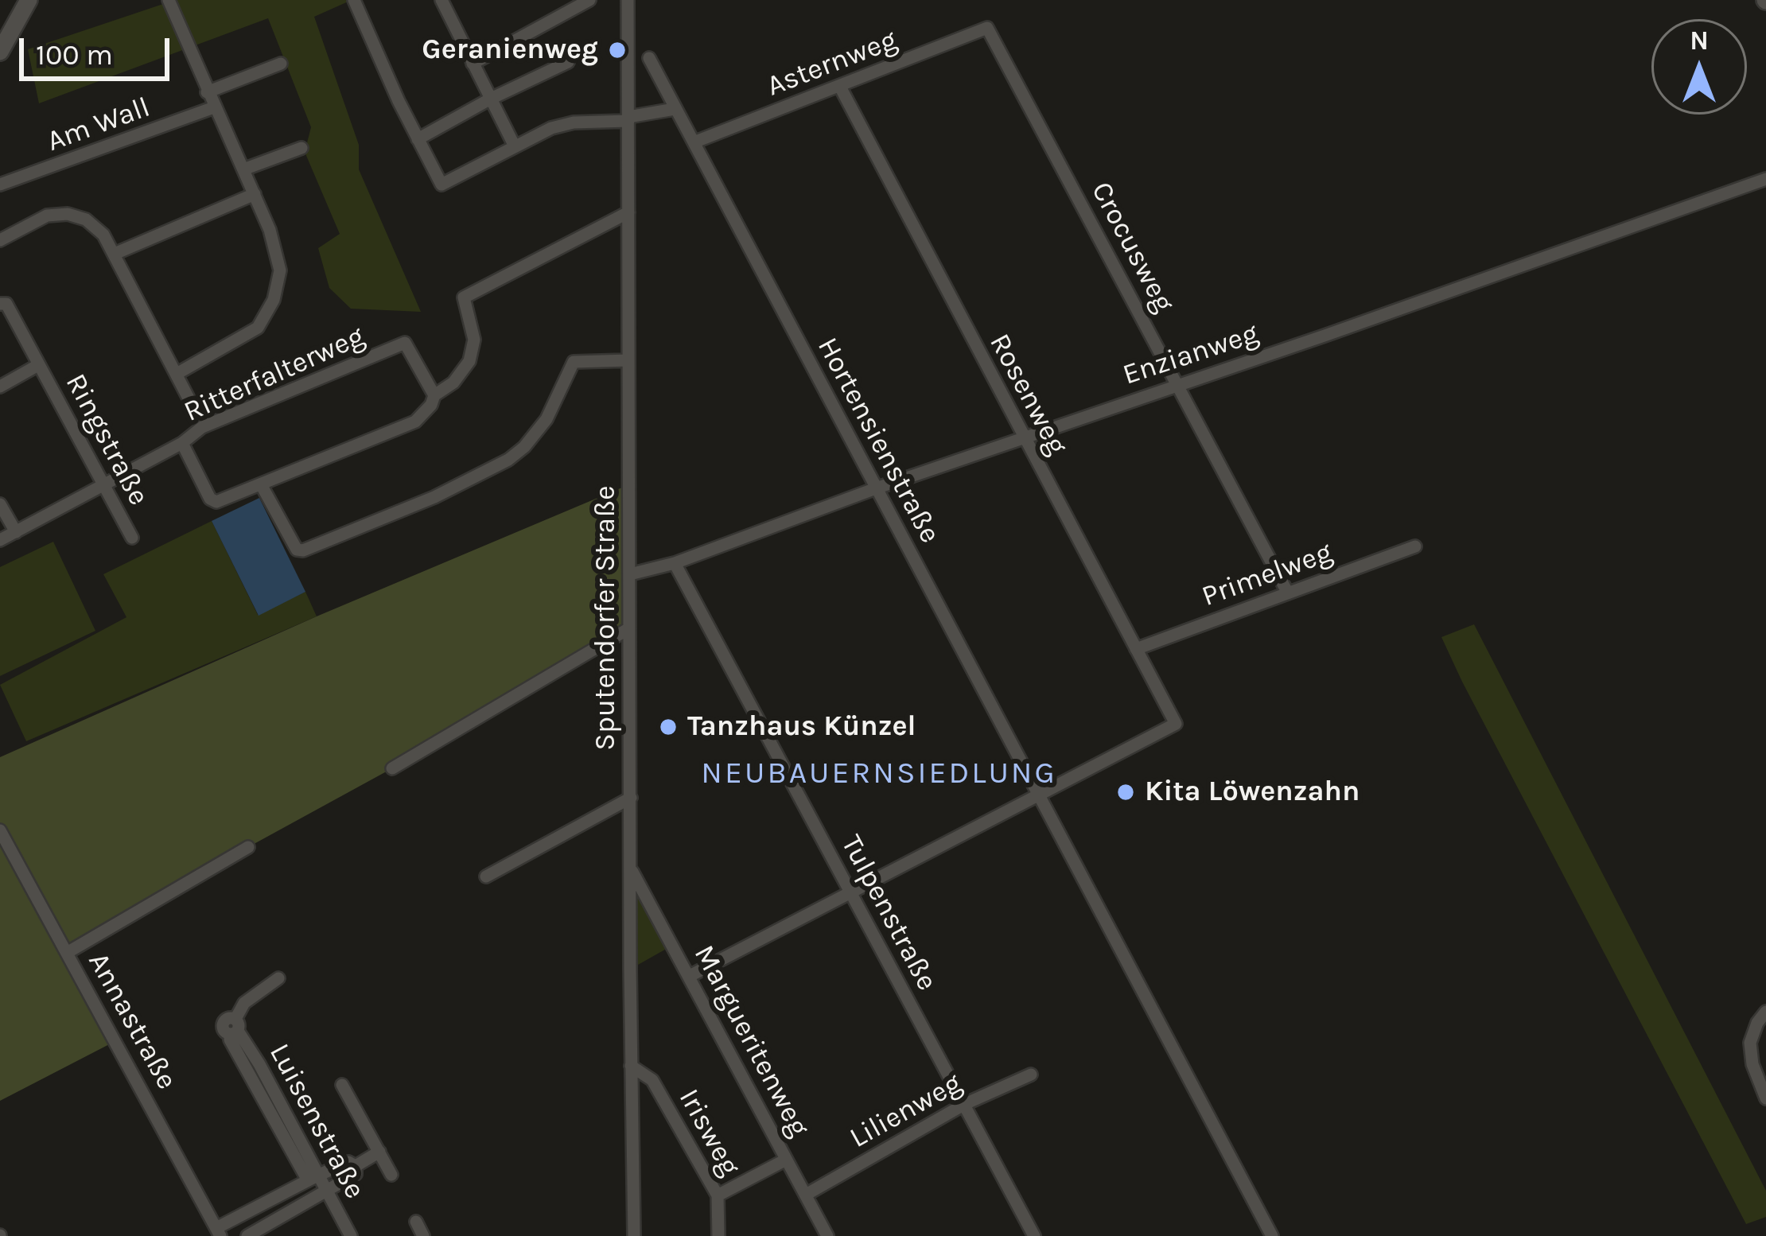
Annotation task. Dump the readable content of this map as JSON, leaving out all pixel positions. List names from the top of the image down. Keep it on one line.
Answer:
{"streets":{"street":["Asternweg","Am Wall","Crocusweg","Enzianweg","Ritterfalterweg","Rosenweg","Ringstraße","Hortensienstraße","Primelweg","Sputendorfer Straße","Tulpenstraße","Annastraße","Margueritenweg","Lilienweg","Luisenstraße","Irisweg"]},"crossings":[["Asternweg","Crocusweg"],["Asternweg","Rosenweg"],["Asternweg","Hortensienstraße"],["Crocusweg","Enzianweg"],["Crocusweg","Primelweg"],["Enzianweg","Rosenweg"],["Enzianweg","Hortensienstraße"],["Enzianweg","Sputendorfer Straße"],["Enzianweg","Tulpenstraße"],["Ritterfalterweg","Ringstraße"],["Rosenweg","Hortensienstraße"],["Rosenweg","Primelweg"],["Sputendorfer Straße","Margueritenweg"],["Sputendorfer Straße","Irisweg"],["Tulpenstraße","Lilienweg"],["Margueritenweg","Lilienweg"]],"districts":["NEUBAUERNSIEDLUNG"],"places":["Geranienweg","Tanzhaus Künzel","Kita Löwenzahn"],"scale_bar":"100 m","north":"top"}
